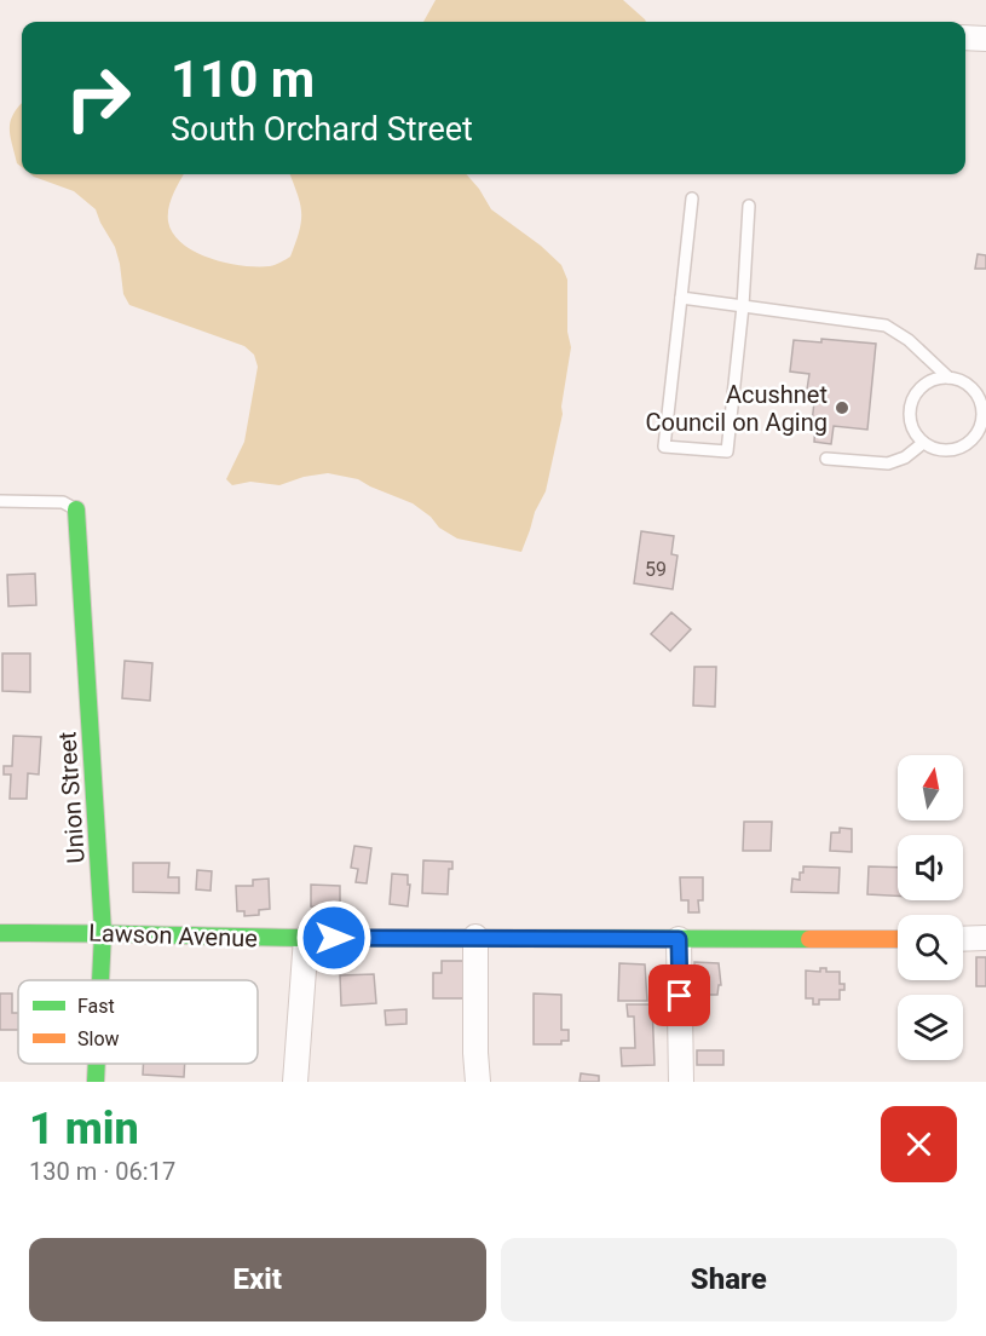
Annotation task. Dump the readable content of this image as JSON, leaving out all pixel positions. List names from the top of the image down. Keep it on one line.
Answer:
{"streets":{"street":["Union Street","Lawson Avenue"]},"crossings":[["Union Street","Lawson Avenue"]],"places":["Acushnet Council on Aging"],"house_numbers":["59"],"legend":["Fast","Slow"],"north":"top","page":{"turn":["110 m","South Orchard Street"],"heading":["1 min","130 m · 06:17"],"buttons":["Exit","Share"]}}
